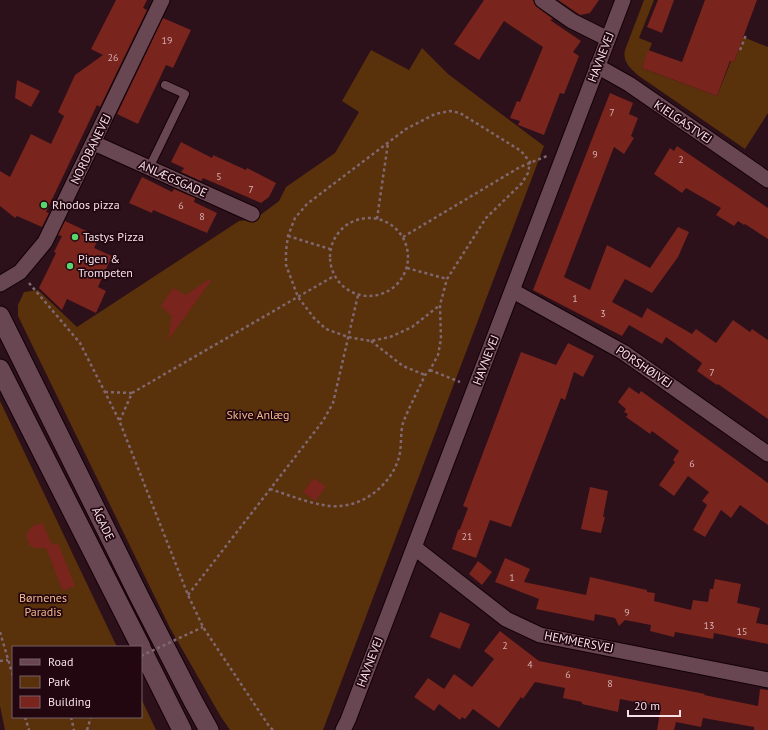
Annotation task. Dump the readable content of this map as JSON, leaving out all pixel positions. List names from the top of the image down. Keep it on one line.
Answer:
{"streets":{"street":["HAVNEVEJ","KIELGASTVEJ","NORDBANEVEJ","ANLÆGSGADE","PORSHØJVEJ","ÅGADE","HEMMERSVEJ"]},"crossings":[["HAVNEVEJ","KIELGASTVEJ"],["HAVNEVEJ","PORSHØJVEJ"],["HAVNEVEJ","HEMMERSVEJ"],["NORDBANEVEJ","ANLÆGSGADE"]],"parks":["Skive Anlæg","Børnenes Paradis"],"places":["Rhodos pizza","Tastys Pizza","Pigen & Trompeten"],"house_numbers":["19","26","7","9","2","5","7","6","8","1","3","7","6","21","1","9","13","15","2","4","6","8"],"legend":["Road","Park","Building"],"scale_bar":"20 m"}
